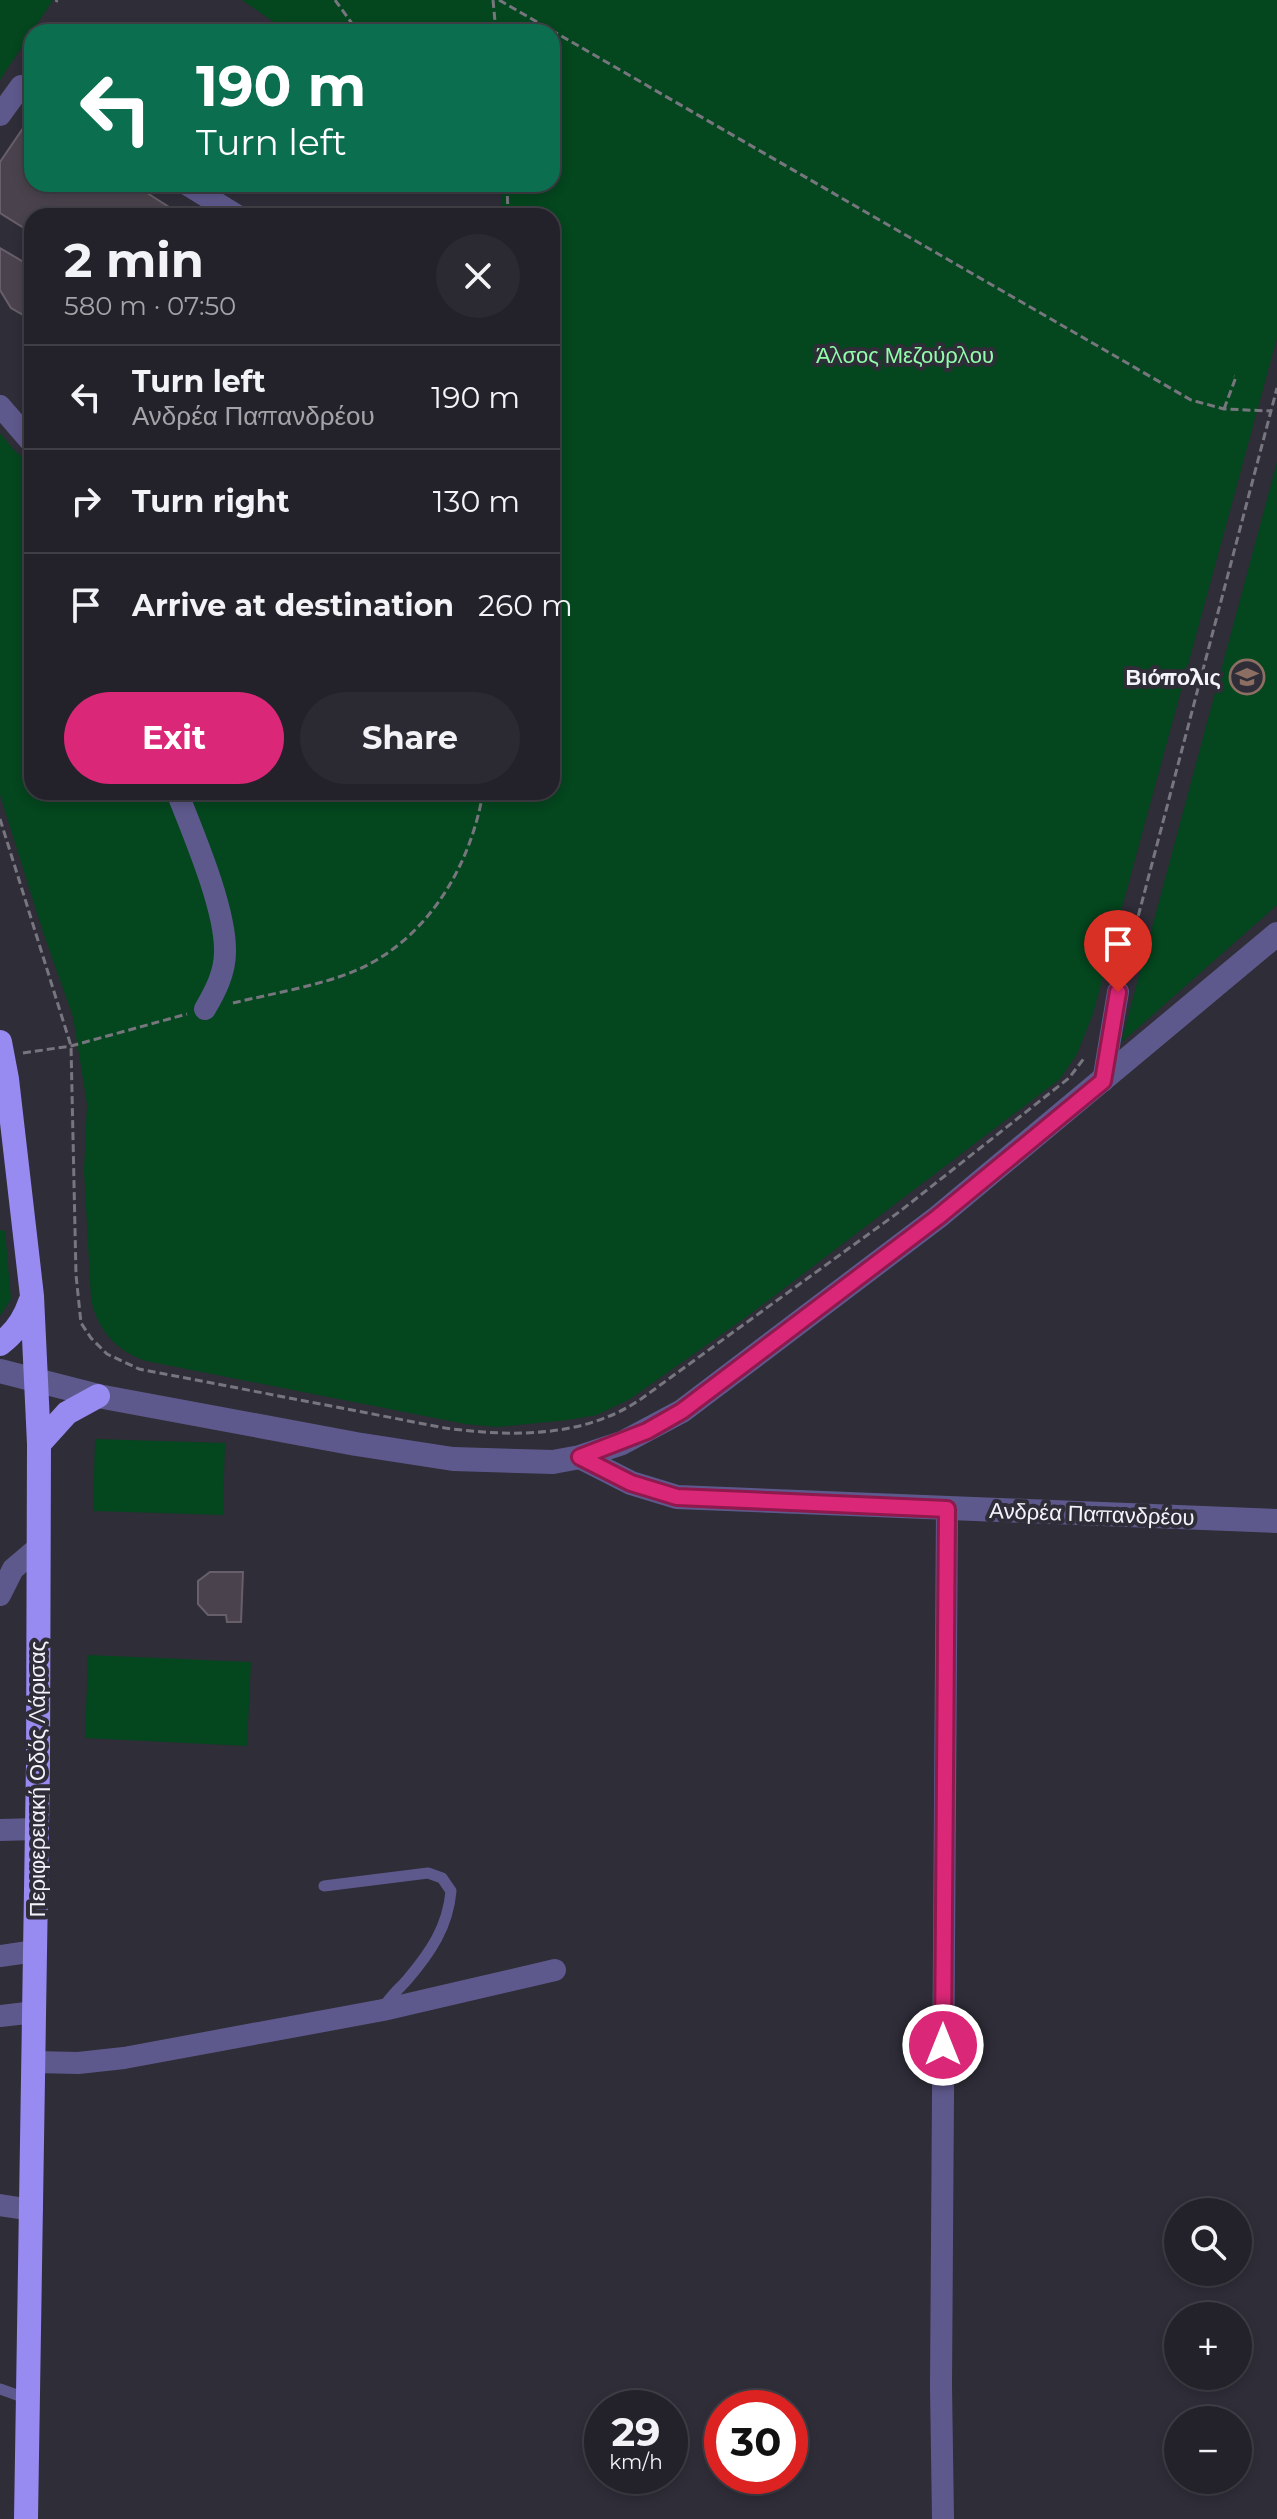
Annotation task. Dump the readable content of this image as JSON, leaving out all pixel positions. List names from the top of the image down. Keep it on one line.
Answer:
{"streets":{"highway":["Περιφερειακή Οδός Λάρισας"],"street":["Ανδρέα Παπανδρέου"]},"parks":["Άλσος Μεζούρλου"],"places":{"school or university":["Βιόπολις"]},"page":{"turn":["190 m","Turn left"],"heading":["2 min","580 m · 07:50"],"list":[{"name":"Turn left","note":"Ανδρέα Παπανδρέου","value":"190 m"},{"name":"Turn right","value":"130 m"},{"name":"Arrive at destination","value":"260 m"}],"buttons":["Exit","Share"],"map_buttons":["+","−"],"speed":"29 km/h","limit":"30"}}
